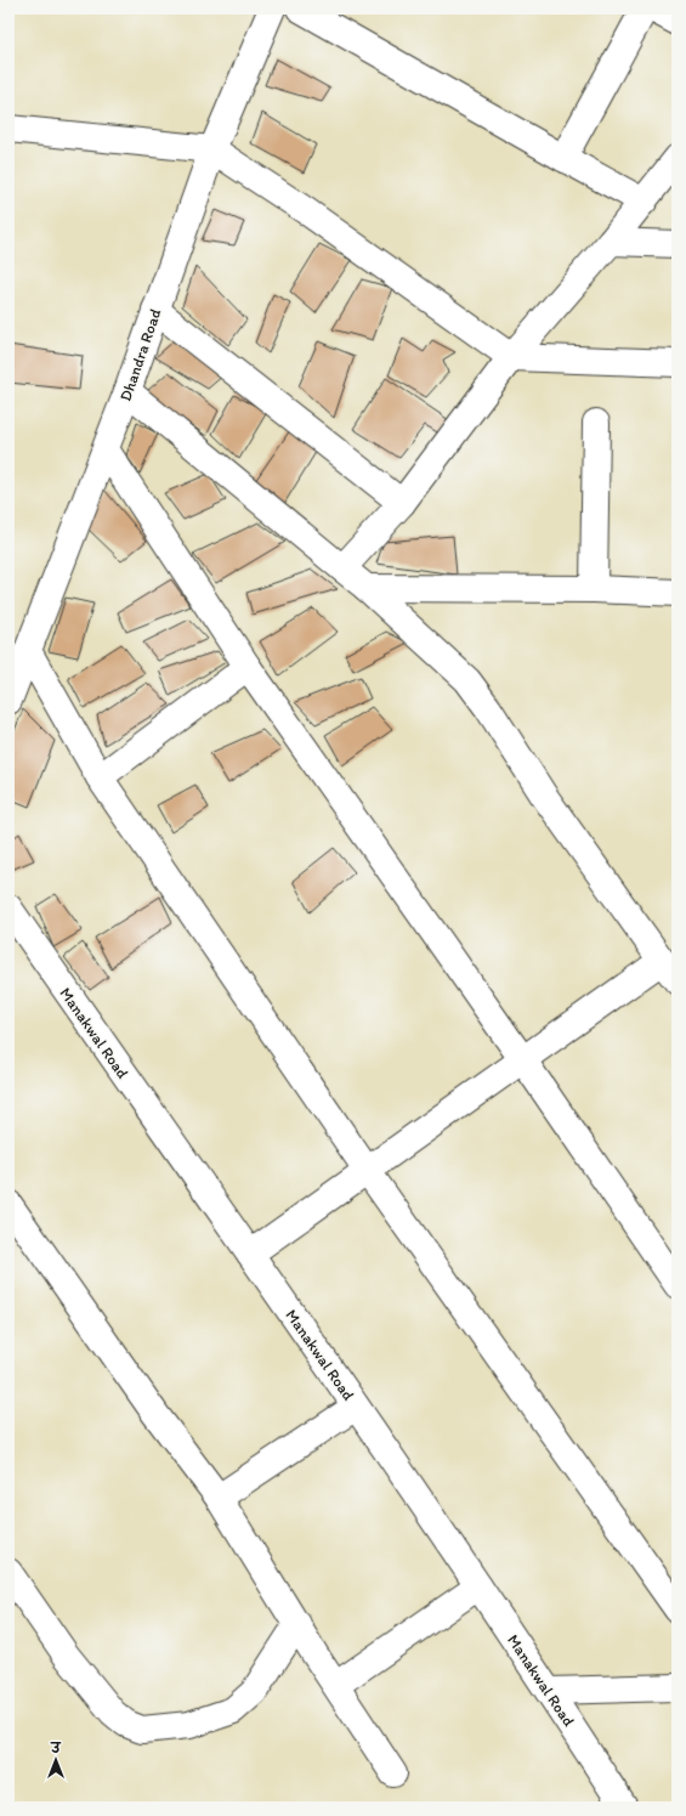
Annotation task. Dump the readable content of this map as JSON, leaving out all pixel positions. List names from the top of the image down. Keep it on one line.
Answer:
{"streets":{"street":["Dhandra Road","Manakwal Road"]},"north":"top"}
